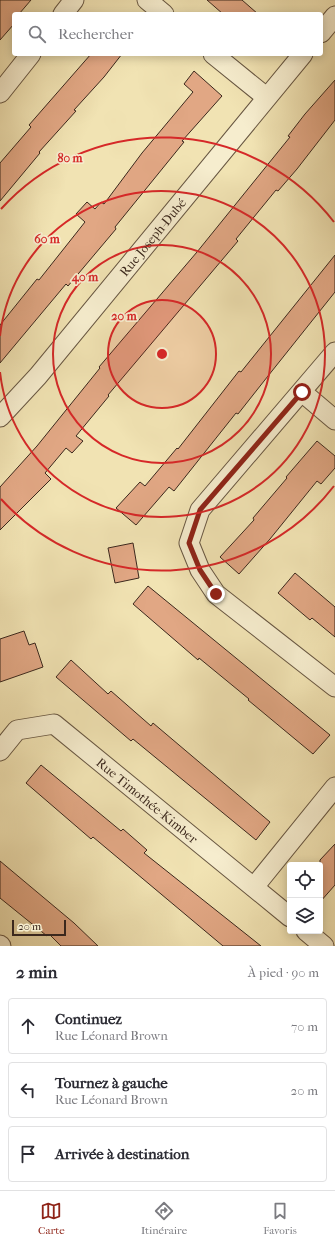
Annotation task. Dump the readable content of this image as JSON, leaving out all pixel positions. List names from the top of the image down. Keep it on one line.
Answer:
{"streets":{"street":["Rue Joseph-Dubé","Rue Timothée-Kimber"]},"scale_bar":"20 m","page":{"search":"Rechercher","scale":"20 m","heading":["2 min","À pied · 90 m"],"list":[["Continuez","Rue Léonard Brown","70 m"],["Tournez à gauche","Rue Léonard Brown","20 m"],"Arrivée à destination"],"nav":["Carte","Itinéraire","Favoris"]},"rings":["80 m","60 m","40 m","20 m"]}
